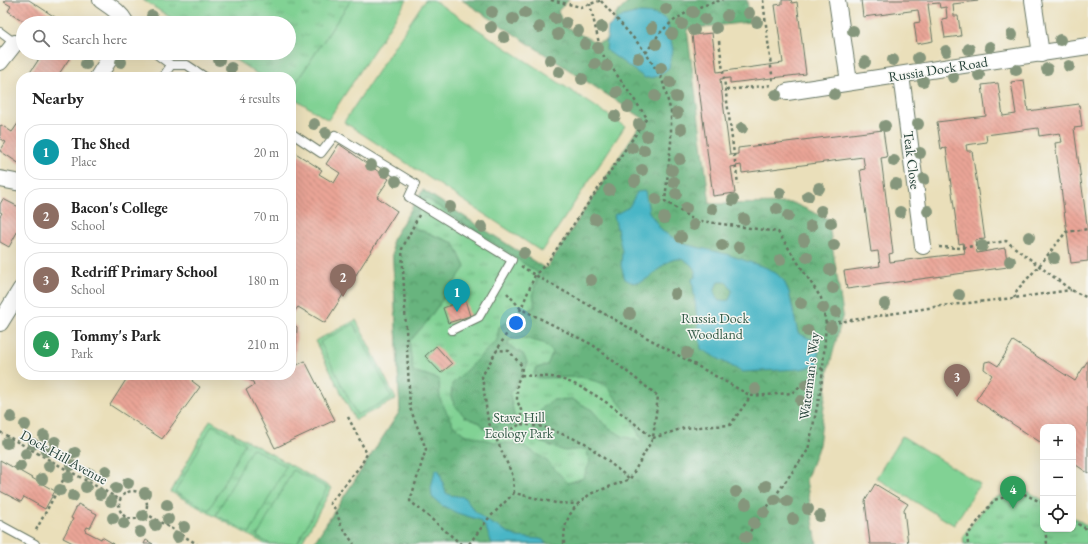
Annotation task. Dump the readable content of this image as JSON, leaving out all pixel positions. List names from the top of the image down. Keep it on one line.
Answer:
{"streets":{"street":["Russia Dock Road","Teak Close"],"path":["Waterman's Way","Dock Hill Avenue"]},"crossings":[["Russia Dock Road","Teak Close"]],"parks":["Russia Dock Woodland","Stave Hill Ecology Park"],"page":{"search":"Search here","heading":["Nearby","4 results"],"list":[{"mark":"1","name":"The Shed","note":"Place","value":"20 m"},{"mark":"2","name":"Bacon's College","note":"School","value":"70 m"},{"mark":"3","name":"Redriff Primary School","note":"School","value":"180 m"},{"mark":"4","name":"Tommy's Park","note":"Park","value":"210 m"}],"pins":["2","1","3","4"],"map_buttons":["+","−"]}}
